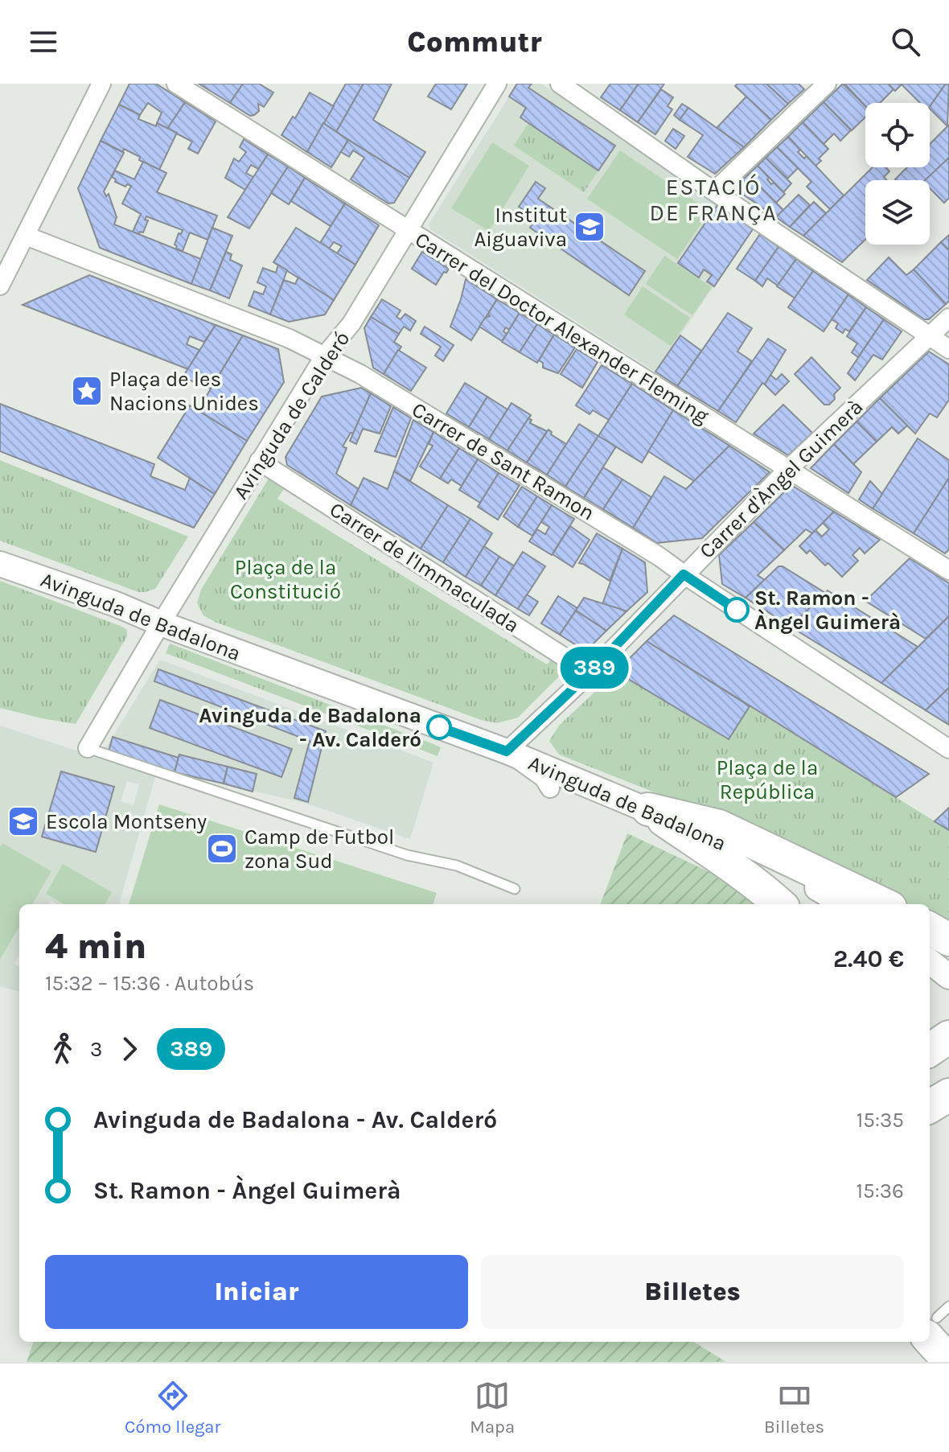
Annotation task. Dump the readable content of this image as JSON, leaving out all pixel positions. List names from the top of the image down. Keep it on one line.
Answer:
{"streets":{"street":["Carrer del Doctor Alexander Fleming","Avinguda de Calderó","Carrer de Sant Ramon","Carrer d'Àngel Guimerà","Carrer de l'Immaculada","Avinguda de Badalona"]},"crossings":[["Carrer del Doctor Alexander Fleming","Avinguda de Calderó"],["Carrer del Doctor Alexander Fleming","Carrer d'Àngel Guimerà"],["Avinguda de Calderó","Carrer de Sant Ramon"],["Avinguda de Calderó","Carrer de l'Immaculada"],["Avinguda de Calderó","Avinguda de Badalona"],["Carrer de Sant Ramon","Carrer d'Àngel Guimerà"],["Carrer d'Àngel Guimerà","Carrer de l'Immaculada"],["Carrer d'Àngel Guimerà","Avinguda de Badalona"]],"districts":["ESTACIÓ DE FRANÇA"],"parks":["Plaça de la Constitució","Plaça de la República"],"places":{"school or university":["Institut Aiguaviva","Escola Montseny"],"place":["Plaça de les Nacions Unides"],"other":["St. Ramon - Àngel Guimerà","Avinguda de Badalona - Av. Calderó"],"sports":["Camp de Futbol zona Sud"]},"lines":["bus line 389"],"page":{"header":"Commutr","on_map":"389","heading":["4 min","15:32 – 15:36 · Autobús","2.40 €"],"legs":["3","389"],"list":[{"name":"Avinguda de Badalona - Av. Calderó","value":"15:35"},{"name":"St. Ramon - Àngel Guimerà","value":"15:36"}],"buttons":["Iniciar","Billetes"],"tabs":["Cómo llegar","Mapa","Billetes"]}}
